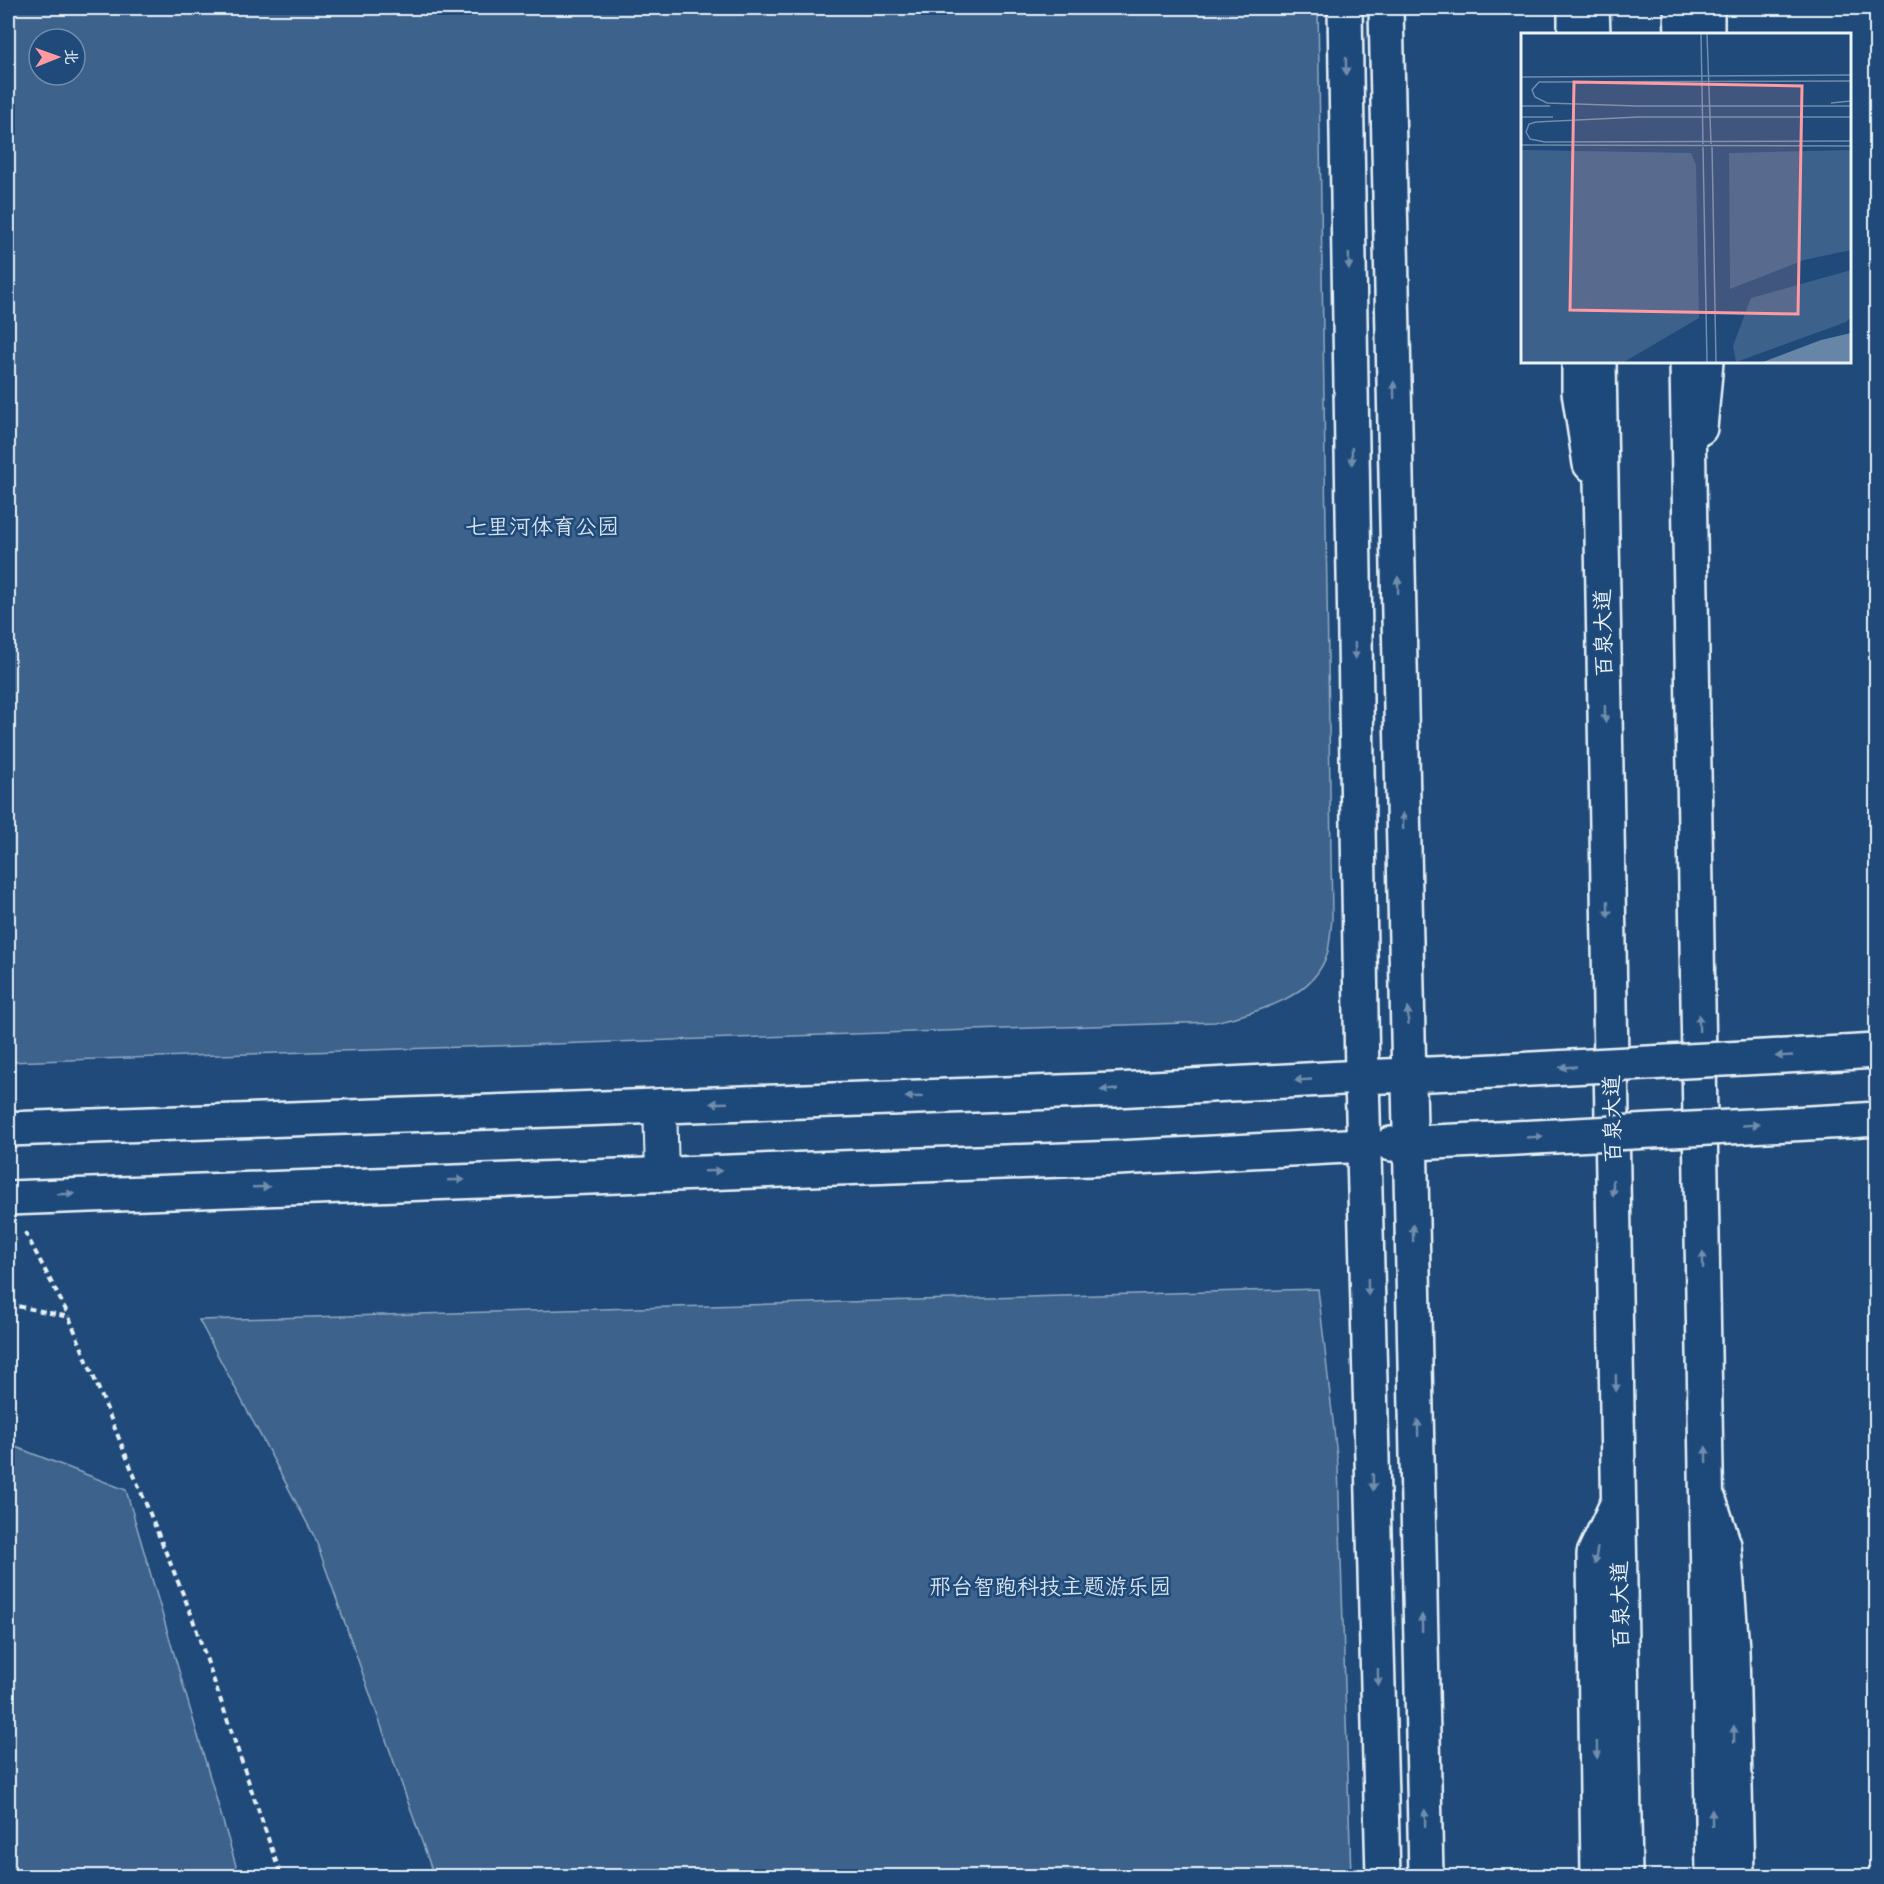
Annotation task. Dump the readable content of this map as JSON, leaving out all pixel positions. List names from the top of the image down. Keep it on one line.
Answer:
{"streets":{"main road":["百泉大道"]},"parks":["七里河体育公园","邢台智跑科技主题游乐园"],"north":"right"}
